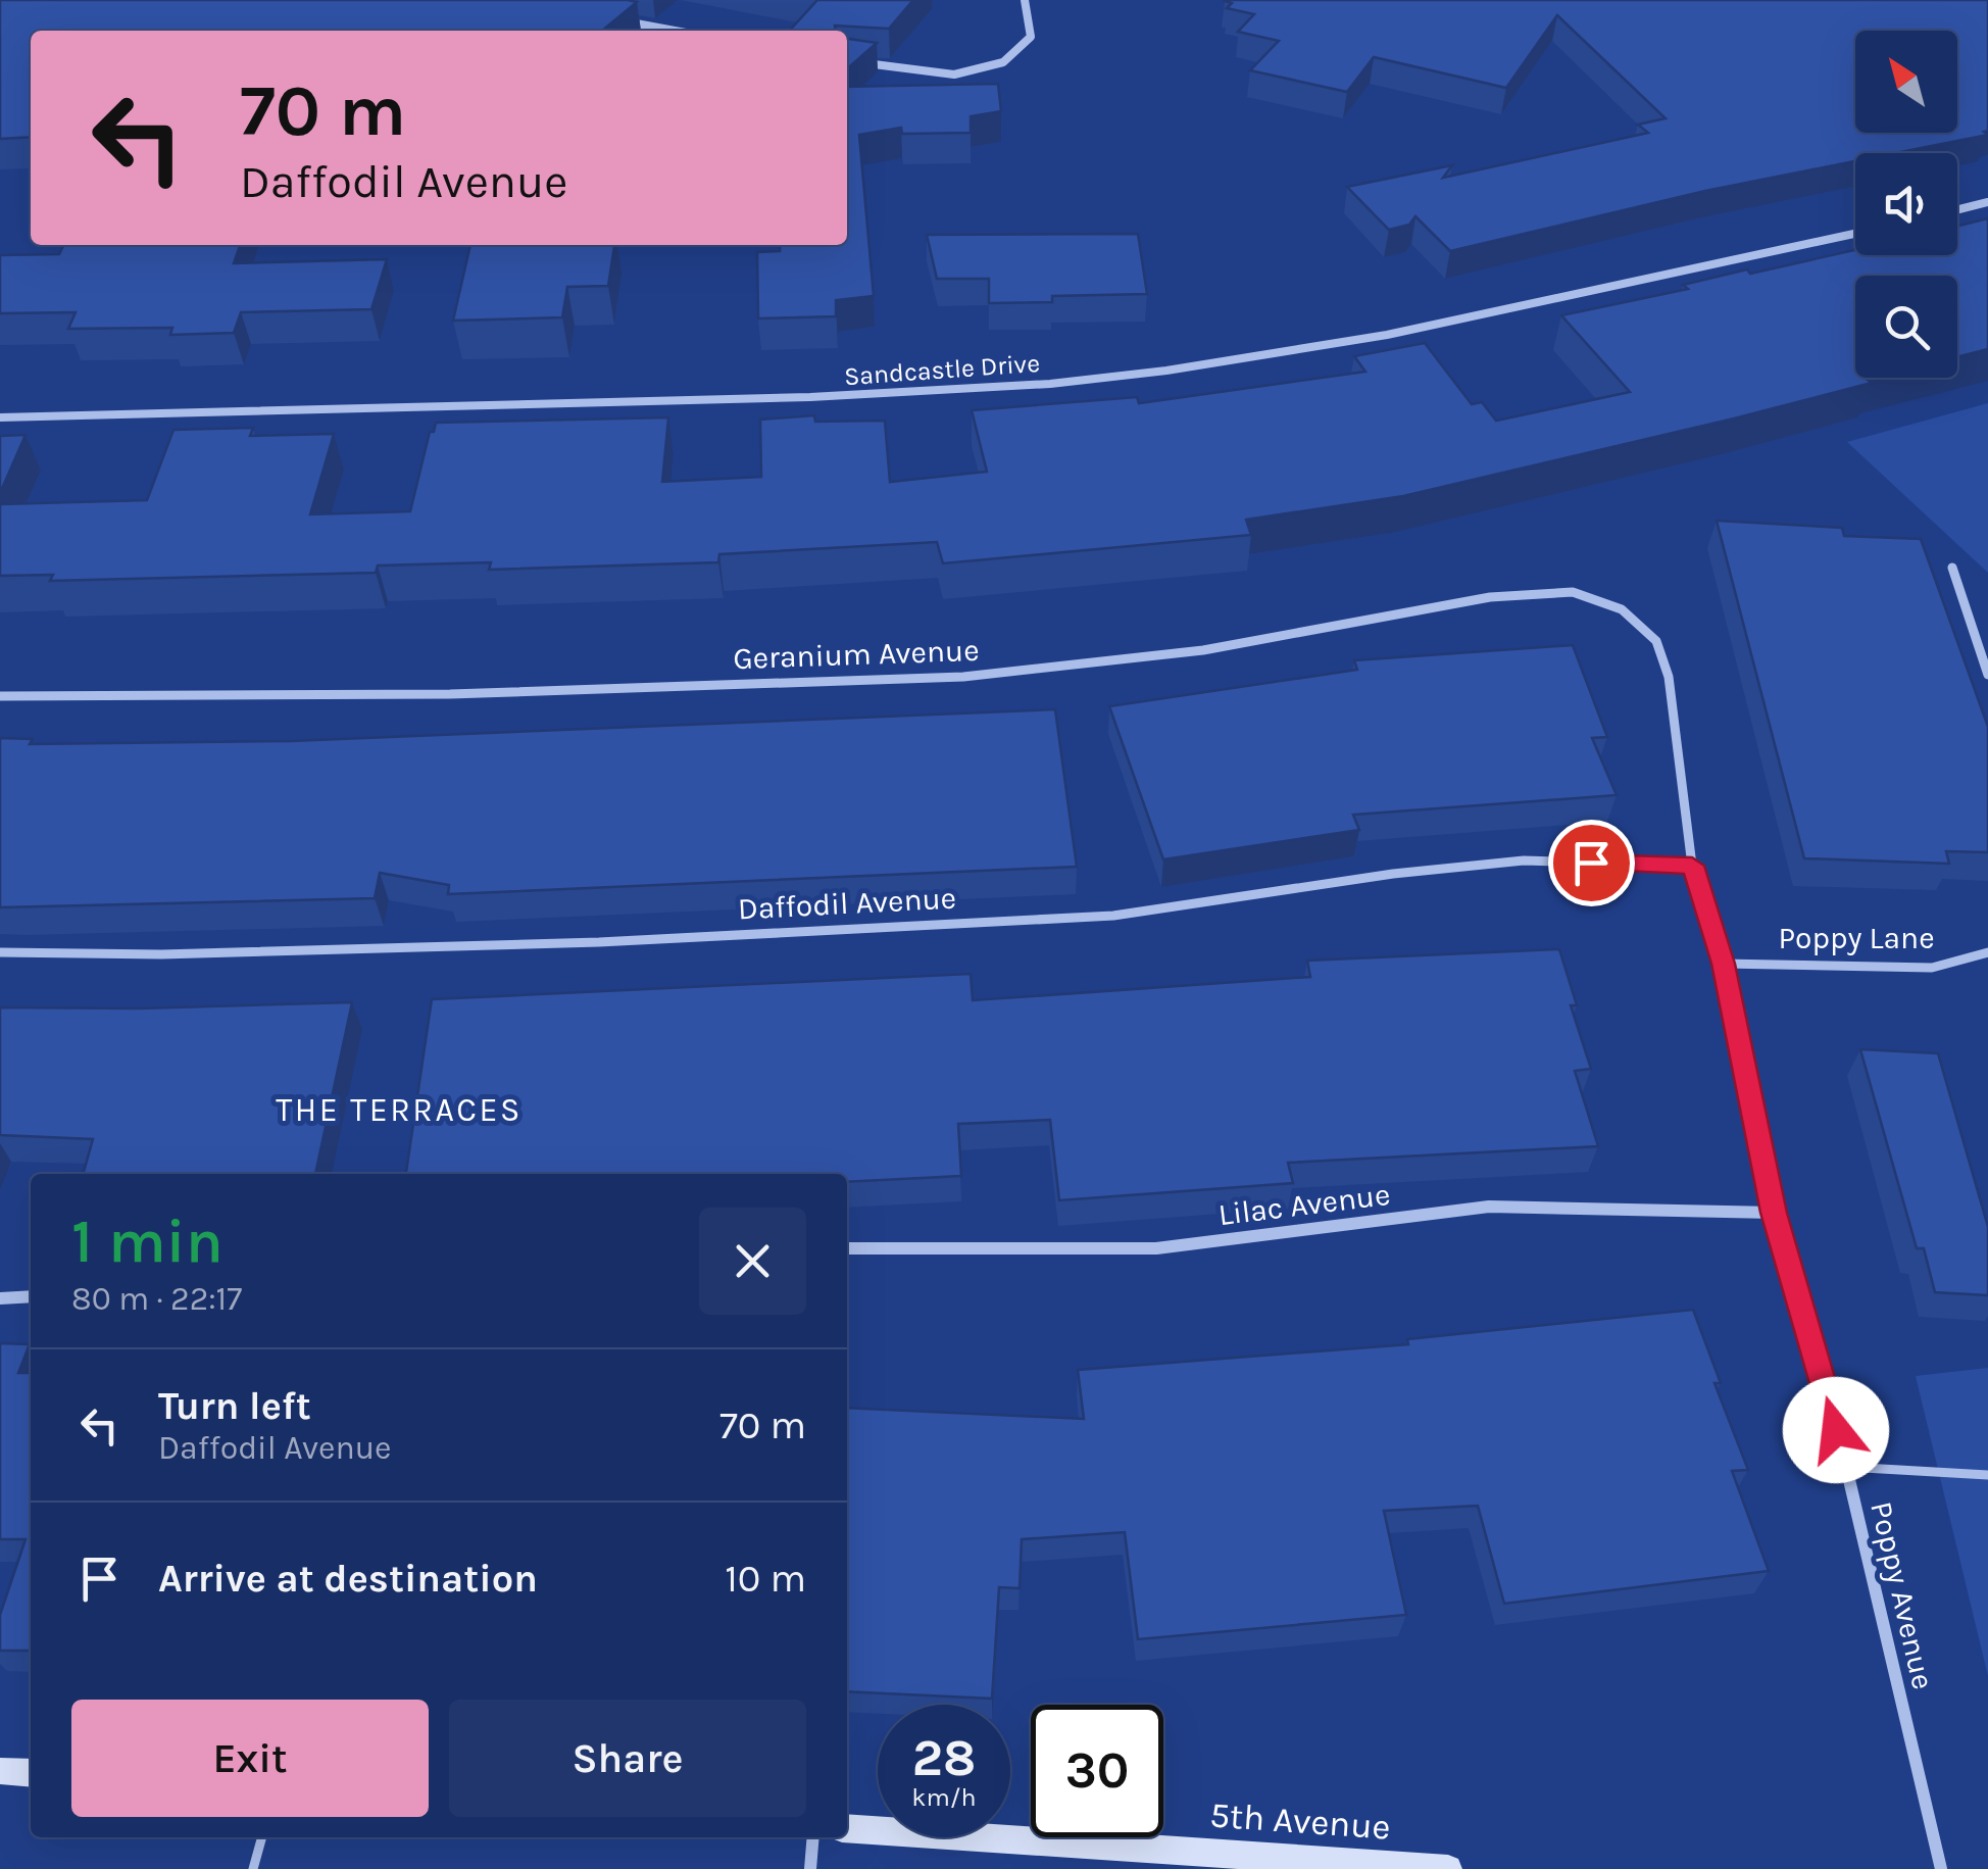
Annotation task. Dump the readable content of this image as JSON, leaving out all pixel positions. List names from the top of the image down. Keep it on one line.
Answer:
{"streets":{"street":["Sandcastle Drive","Geranium Avenue","Daffodil Avenue","Poppy Lane","Lilac Avenue","Poppy Avenue","5th Avenue"]},"crossings":[["Geranium Avenue","Poppy Avenue"],["Daffodil Avenue","Poppy Avenue"],["Poppy Lane","Poppy Avenue"],["Lilac Avenue","Poppy Avenue"]],"districts":["THE TERRACES"],"north":"top left","page":{"turn":["70 m","Daffodil Avenue"],"heading":["1 min","80 m · 22:17"],"list":[{"name":"Turn left","note":"Daffodil Avenue","value":"70 m"},{"name":"Arrive at destination","value":"10 m"}],"buttons":["Exit","Share"],"speed":"28 km/h","limit":"30"}}
